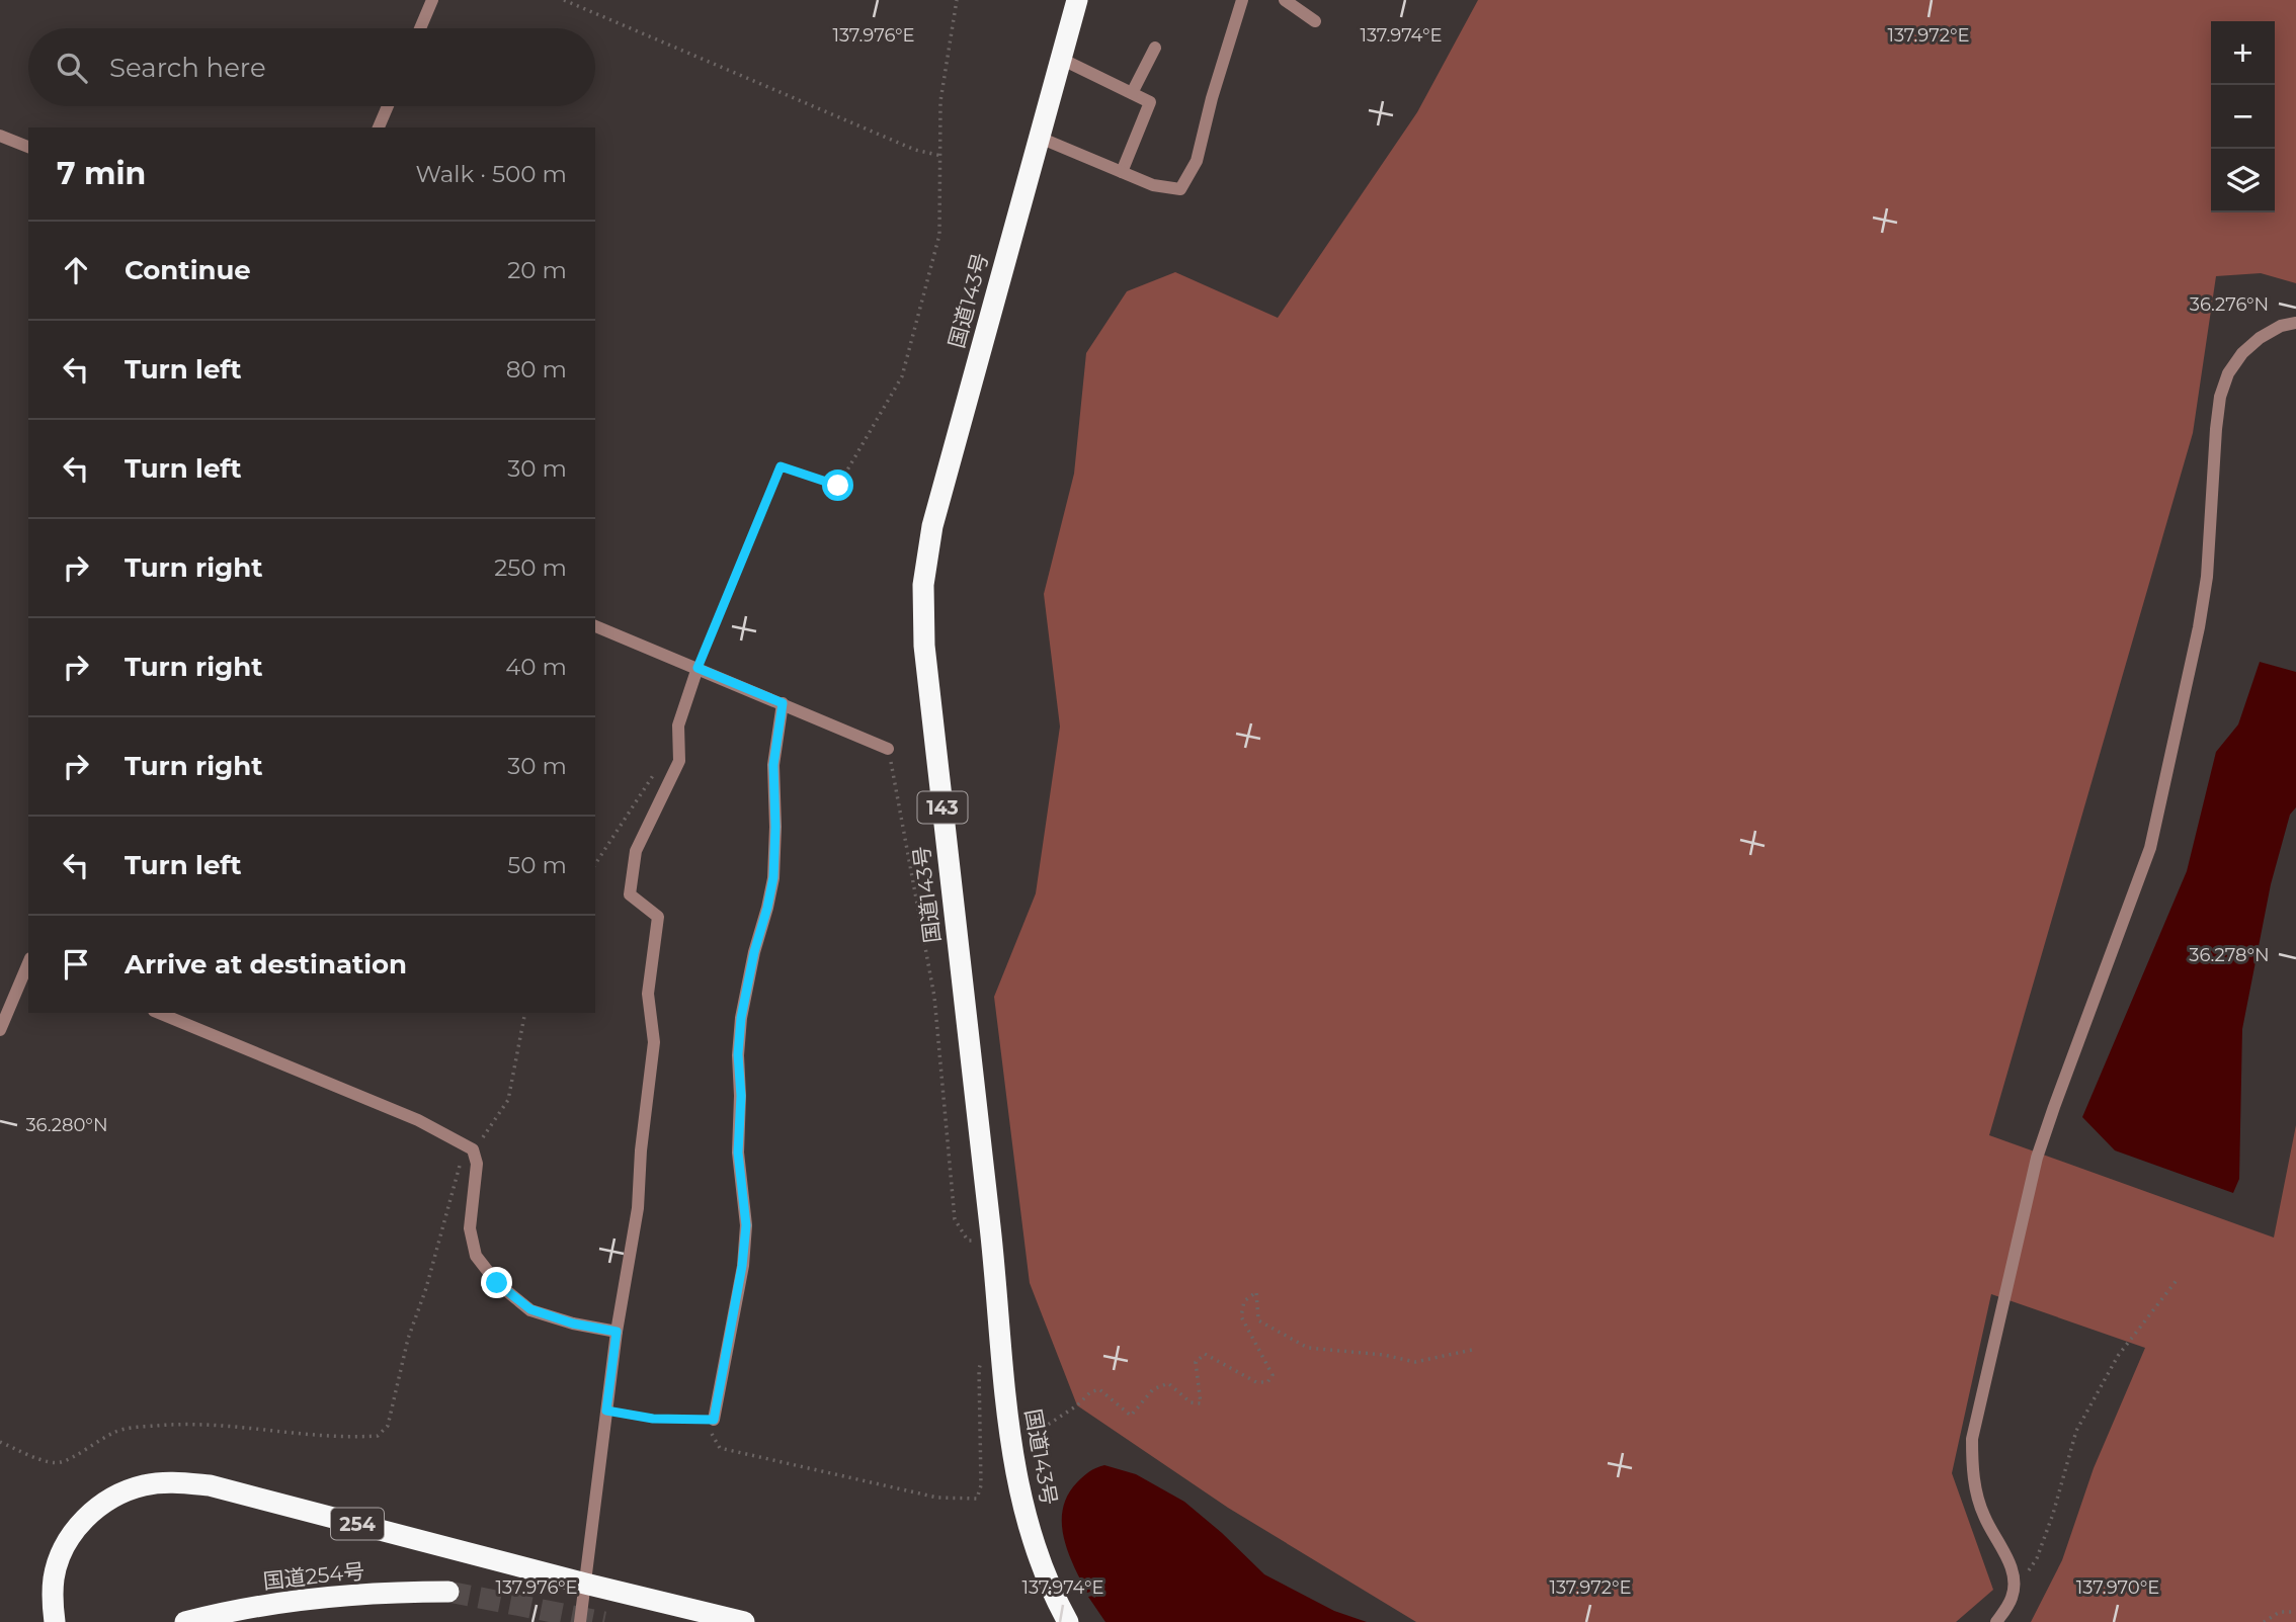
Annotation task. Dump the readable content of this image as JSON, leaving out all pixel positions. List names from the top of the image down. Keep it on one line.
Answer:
{"streets":{"highway":["国道143号","143","254","国道254号"]},"page":{"map_buttons":["+","−"],"search":"Search here","heading":["7 min","Walk · 500 m"],"list":[["Continue","20 m"],["Turn left","80 m"],["Turn left","30 m"],["Turn right","250 m"],["Turn right","40 m"],["Turn right","30 m"],["Turn left","50 m"],"Arrive at destination"]},"coordinates":["137.976°E","137.974°E","137.972°E","36.276°N","36.278°N","36.280°N","137.970°E"]}
